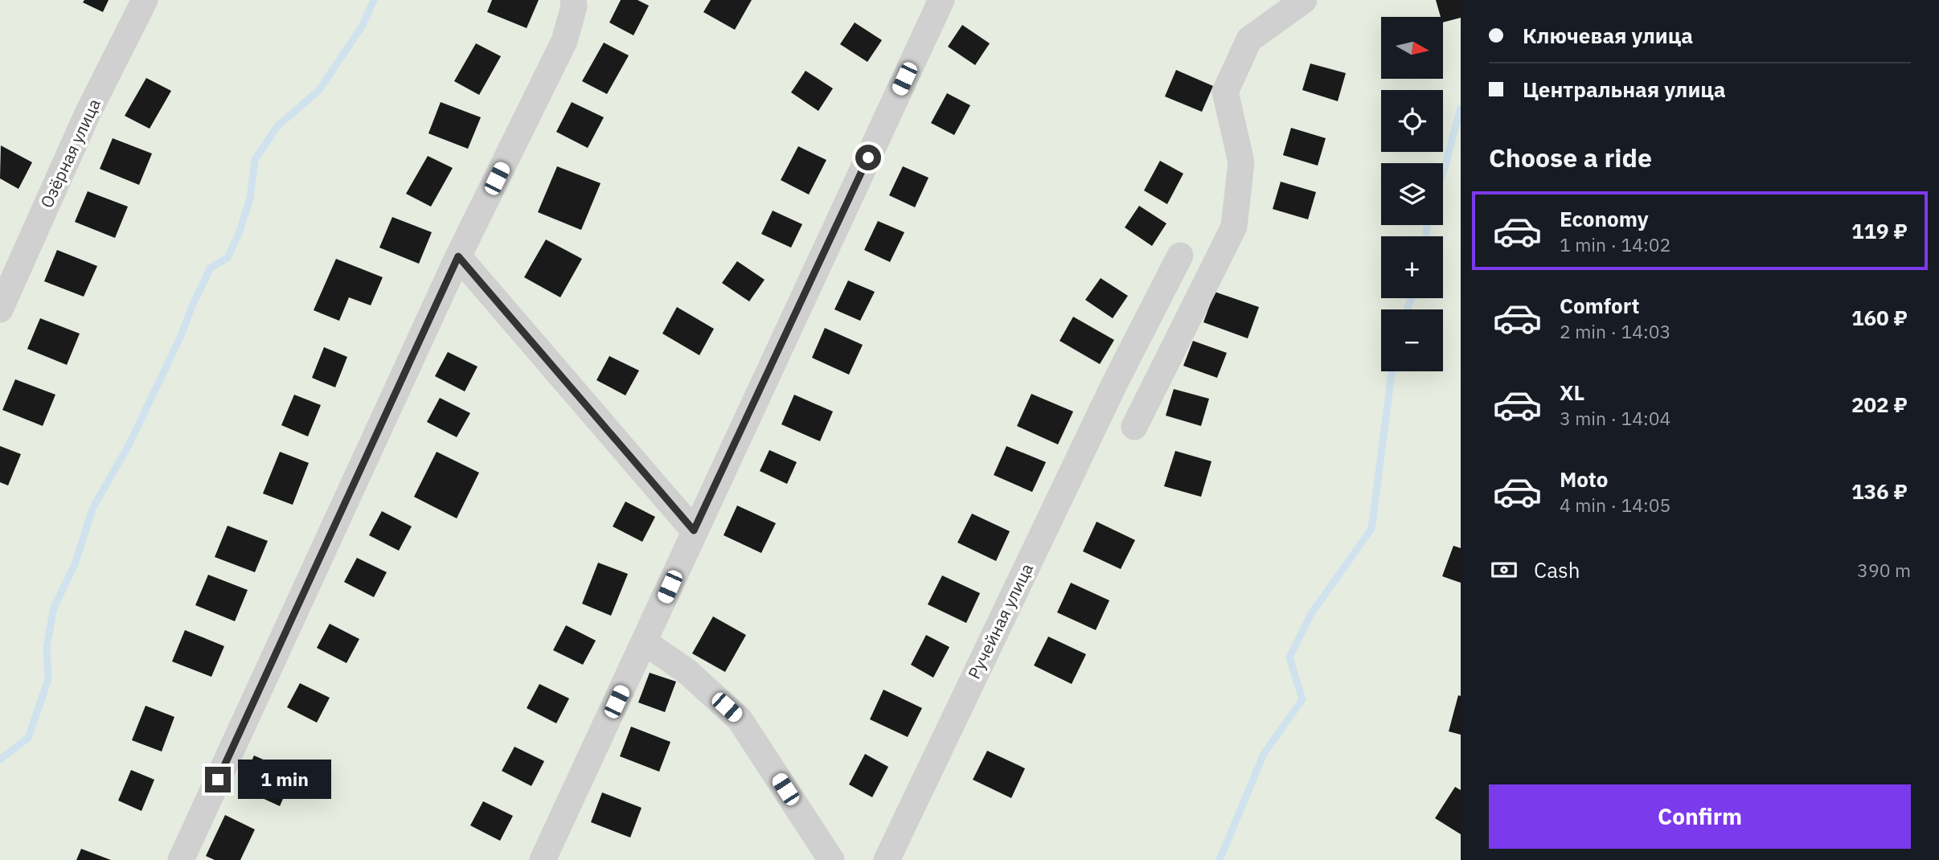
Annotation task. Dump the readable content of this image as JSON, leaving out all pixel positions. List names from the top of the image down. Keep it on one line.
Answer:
{"streets":{"street":["Озёрная улица","Ручейная улица"]},"north":"right","page":{"banner":["Ключевая улица","Центральная улица"],"map_buttons":["+","−"],"heading":"Choose a ride","list":[{"name":"Economy","note":"1 min · 14:02","value":"119 ₽"},{"name":"Comfort","note":"2 min · 14:03","value":"160 ₽"},{"name":"XL","note":"3 min · 14:04","value":"202 ₽"},{"name":"Moto","note":"4 min · 14:05","value":"136 ₽"}],"pay":["Cash","390 m"],"bubble":"1 min","buttons":"Confirm"}}
